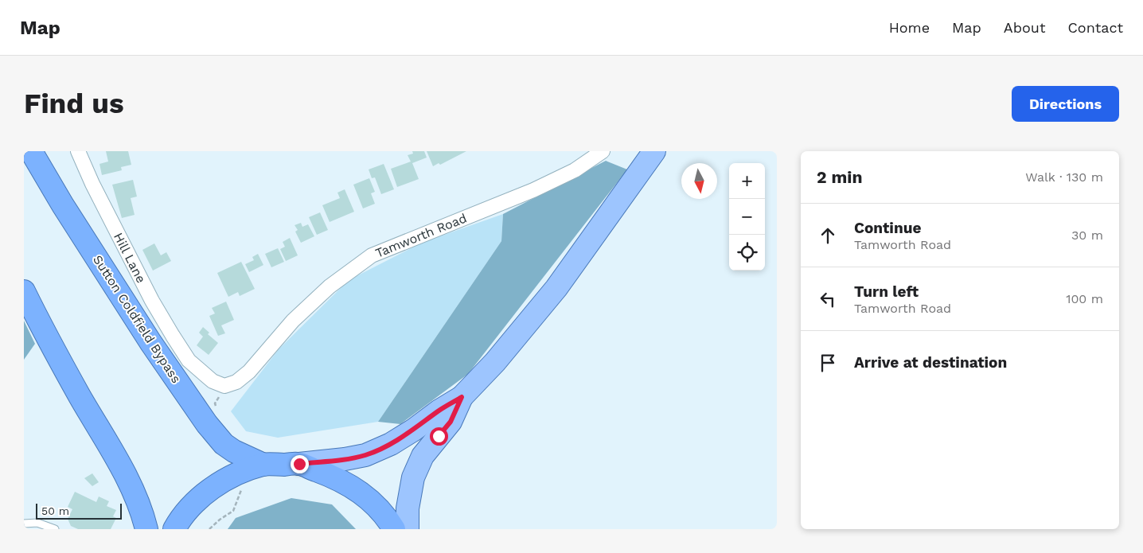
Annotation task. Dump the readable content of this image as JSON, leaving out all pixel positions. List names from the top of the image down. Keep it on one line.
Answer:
{"streets":{"highway":["Sutton Coldfield Bypass"],"street":["Tamworth Road","Hill Lane"]},"crossings":[["Tamworth Road","Hill Lane"]],"scale_bar":"50 m","north":"bottom","page":{"header":"Map","nav":["Home","Map","About","Contact"],"buttons":"Directions","title":"Find us","heading":["2 min","Walk · 130 m"],"map_buttons":["+","−"],"list":[["Continue","Tamworth Road","30 m"],["Turn left","Tamworth Road","100 m"],"Arrive at destination"],"scale":"50 m"}}
